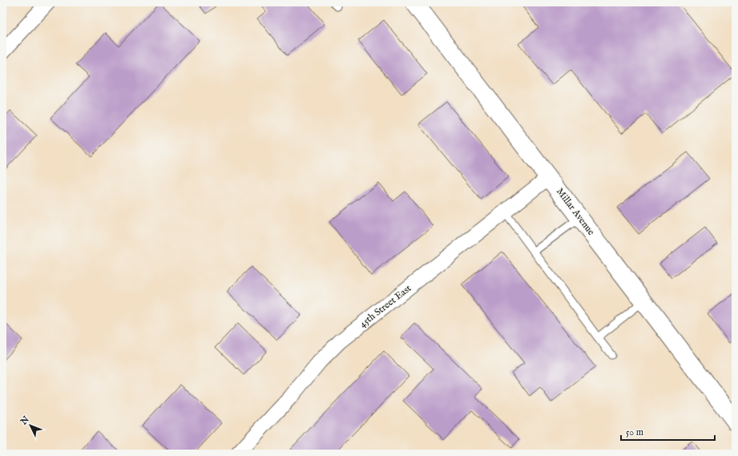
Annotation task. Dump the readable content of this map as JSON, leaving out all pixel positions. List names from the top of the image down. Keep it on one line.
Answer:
{"streets":{"street":["Millar Avenue","45th Street East"]},"crossings":[["Millar Avenue","45th Street East"]],"scale_bar":"50 m","north":"top left"}
